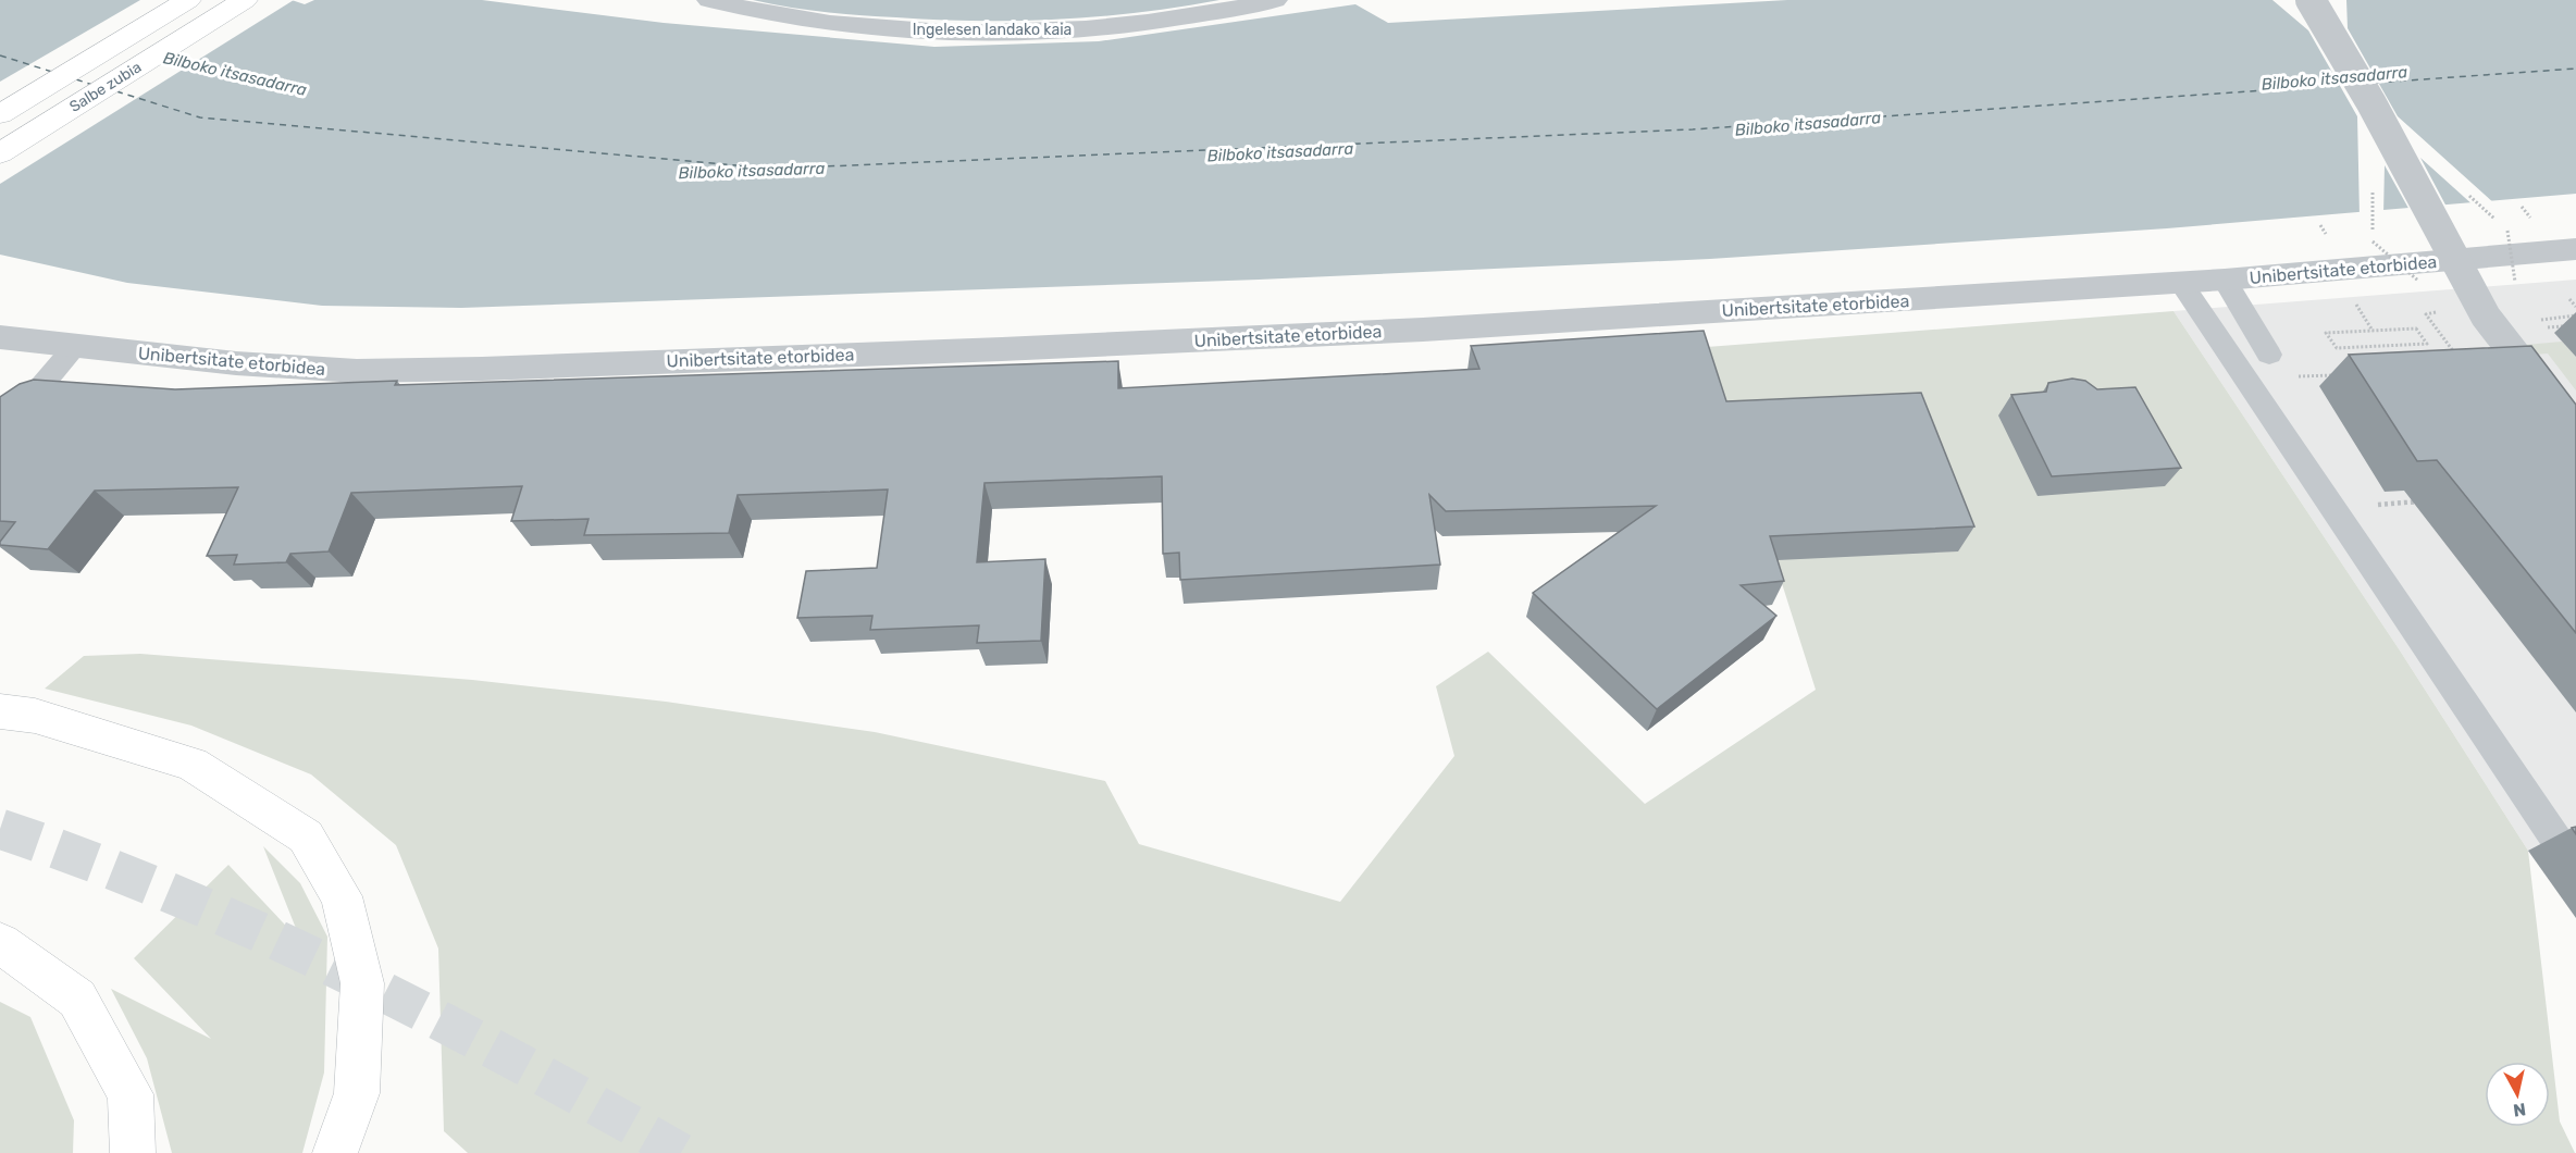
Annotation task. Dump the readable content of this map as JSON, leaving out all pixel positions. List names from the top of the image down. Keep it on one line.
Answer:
{"streets":{"main road":["Salbe zubia"],"street":["Ingelesen landako kaia","Unibertsitate etorbidea"]},"water":["Bilboko itsasadarra"],"north":"bottom"}
